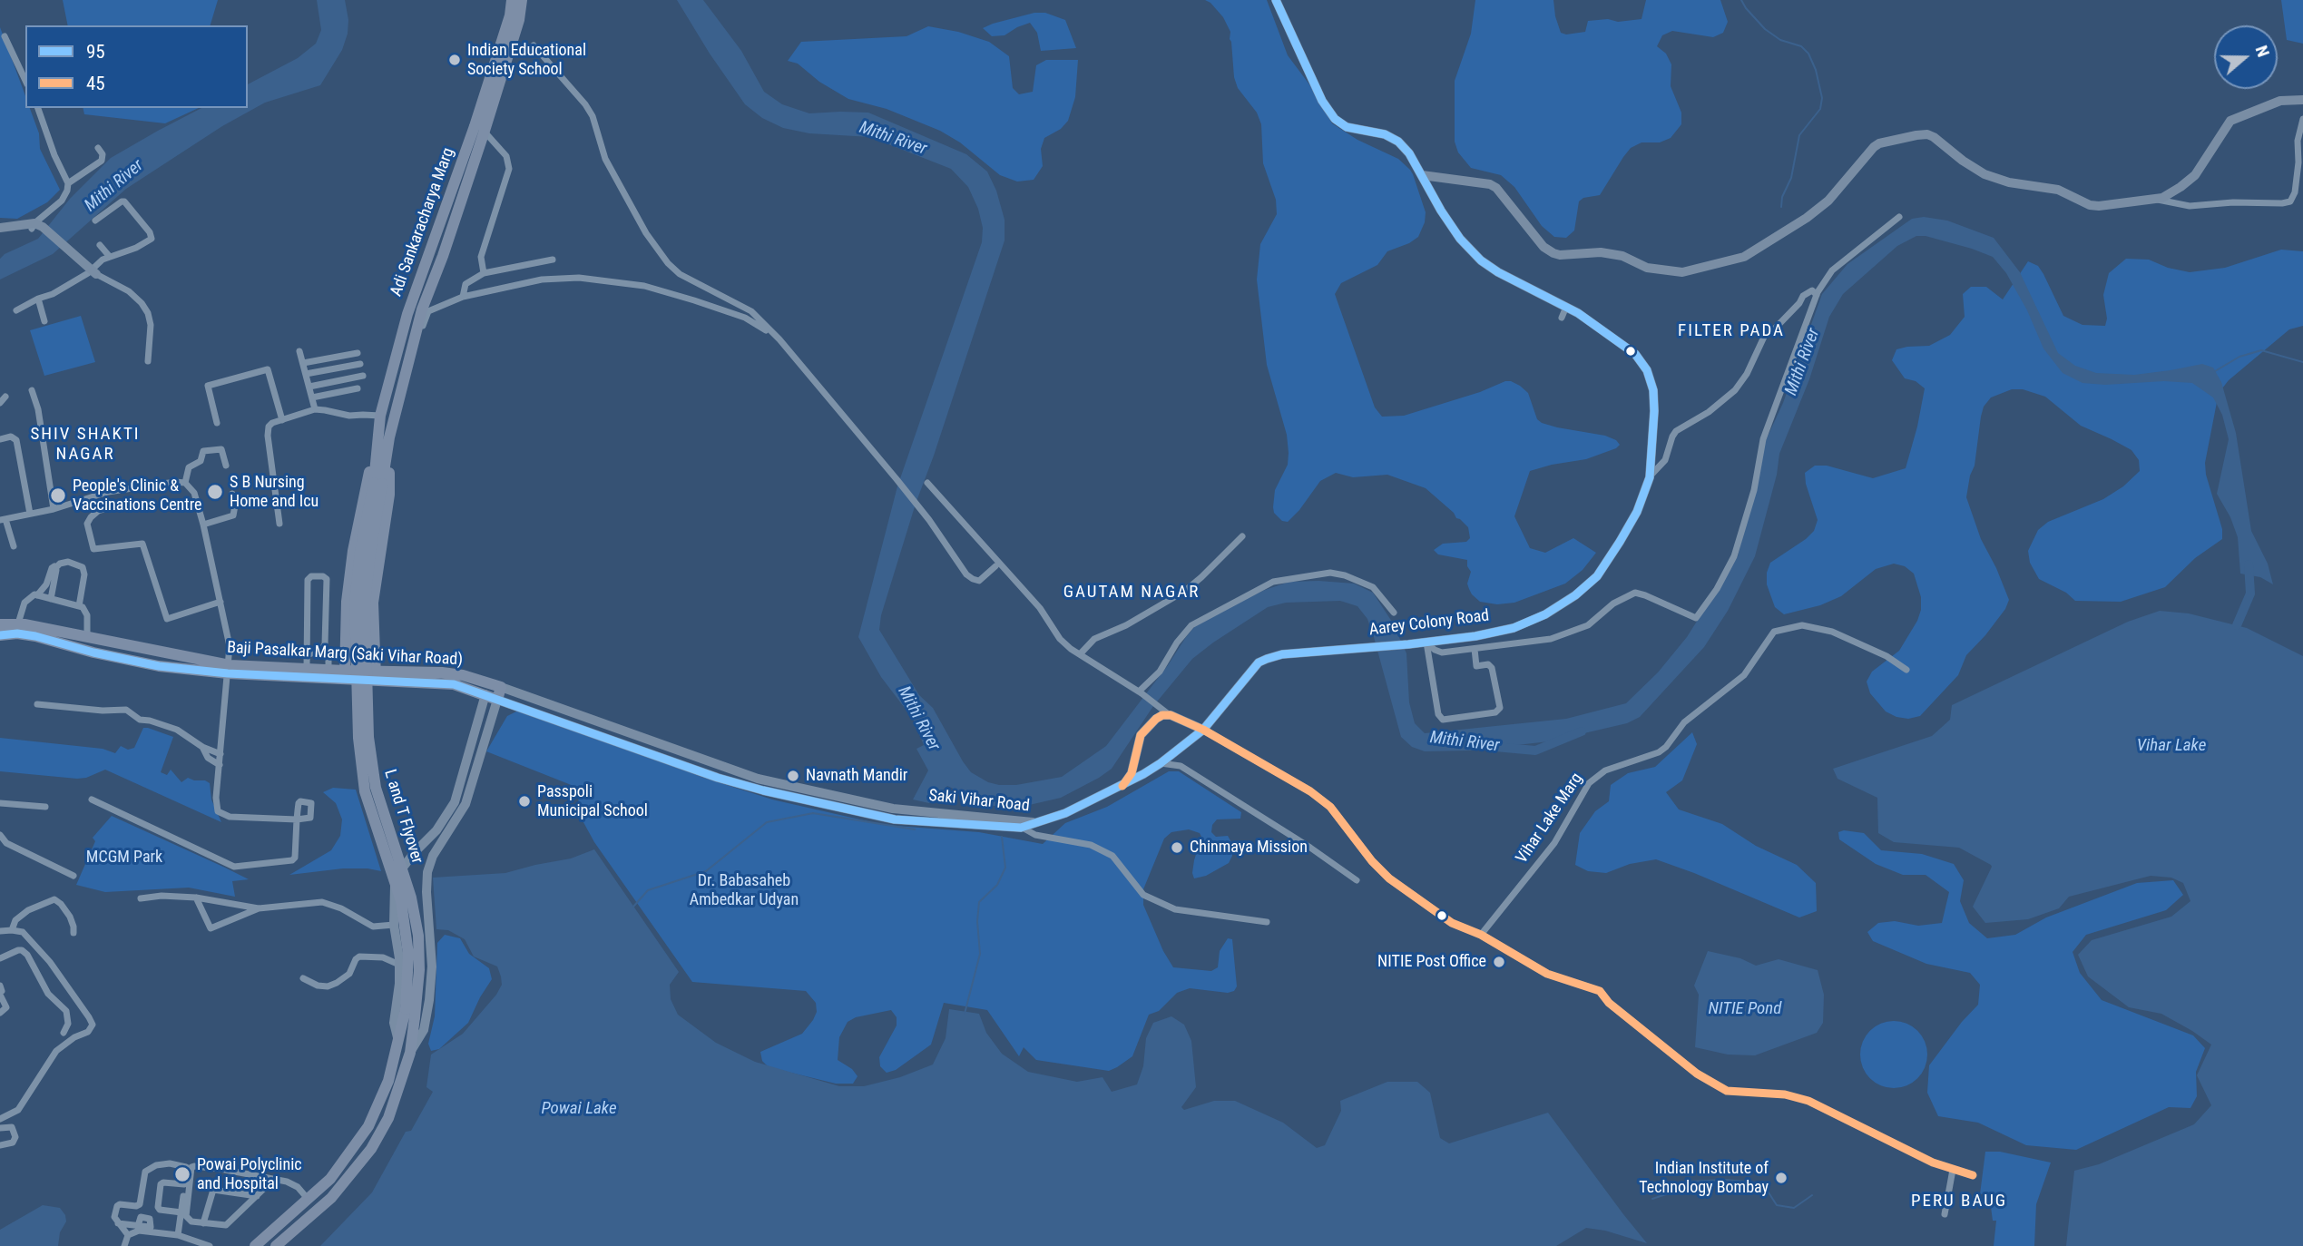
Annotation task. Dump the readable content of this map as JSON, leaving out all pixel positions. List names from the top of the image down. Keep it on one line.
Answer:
{"streets":{"main road":["Adi Sankaracharya Marg","Aarey Colony Road","Baji Pasalkar Marg (Saki Vihar Road)","Saki Vihar Road","L and T Flyover"],"street":["Vihar Lake Marg"]},"crossings":[["Adi Sankaracharya Marg","L and T Flyover"],["Aarey Colony Road","Saki Vihar Road"],["Baji Pasalkar Marg (Saki Vihar Road)","Saki Vihar Road"]],"districts":["FILTER PADA","SHIV SHAKTI NAGAR","GAUTAM NAGAR","PERU BAUG"],"water":["Mithi River","Vihar Lake","NITIE Pond","Powai Lake"],"parks":["MCGM Park","Dr. Babasaheb Ambedkar Udyan"],"places":["Indian Educational Society School","S B Nursing Home and Icu","People's Clinic & Vaccinations Centre","Navnath Mandir","Passpoli Municipal School","Chinmaya Mission","NITIE Post Office","Powai Polyclinic and Hospital","Indian Institute of Technology Bombay"],"lines":["transit line 95","transit line 45"],"legend":["95","45"],"north":"right"}
